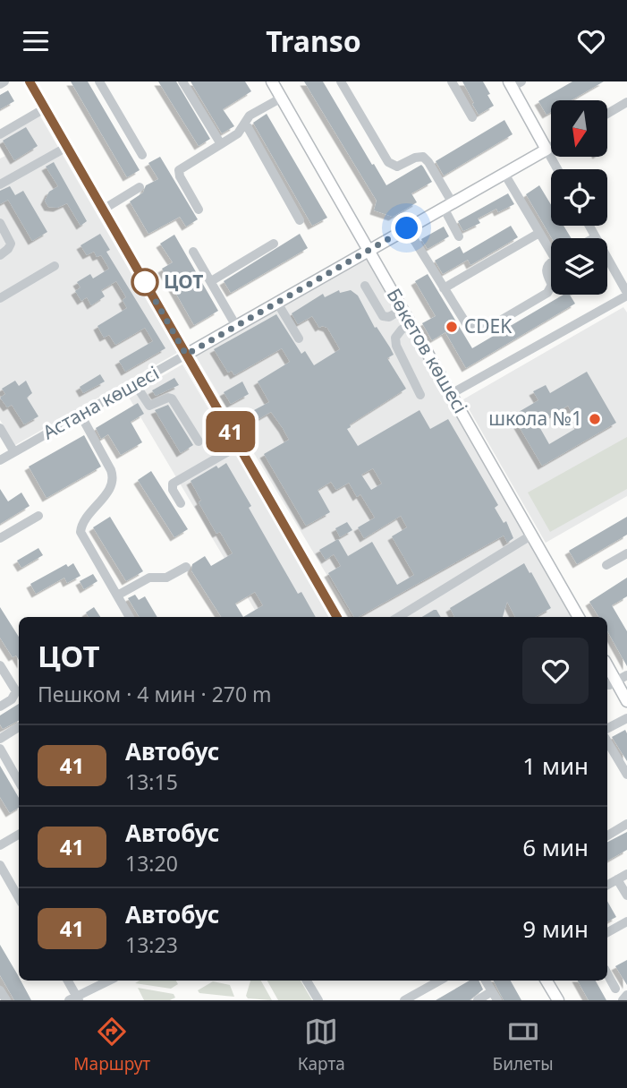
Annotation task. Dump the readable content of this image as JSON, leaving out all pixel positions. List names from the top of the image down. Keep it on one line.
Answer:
{"streets":{"main road":["Бөкетов көшесі","Астана көшесі"]},"crossings":[["Бөкетов көшесі","Астана көшесі"]],"places":["ЦОТ","CDEK","школа №1"],"lines":["bus line 41"],"north":"bottom","page":{"header":"Transo","on_map":"41","heading":["ЦОТ","Пешком · 4 мин · 270 m"],"list":[{"mark":"41","name":"Автобус","note":"13:15","value":"1 мин"},{"mark":"41","name":"Автобус","note":"13:20","value":"6 мин"},{"mark":"41","name":"Автобус","note":"13:23","value":"9 мин"}],"tabs":["Маршрут","Карта","Билеты"]}}
